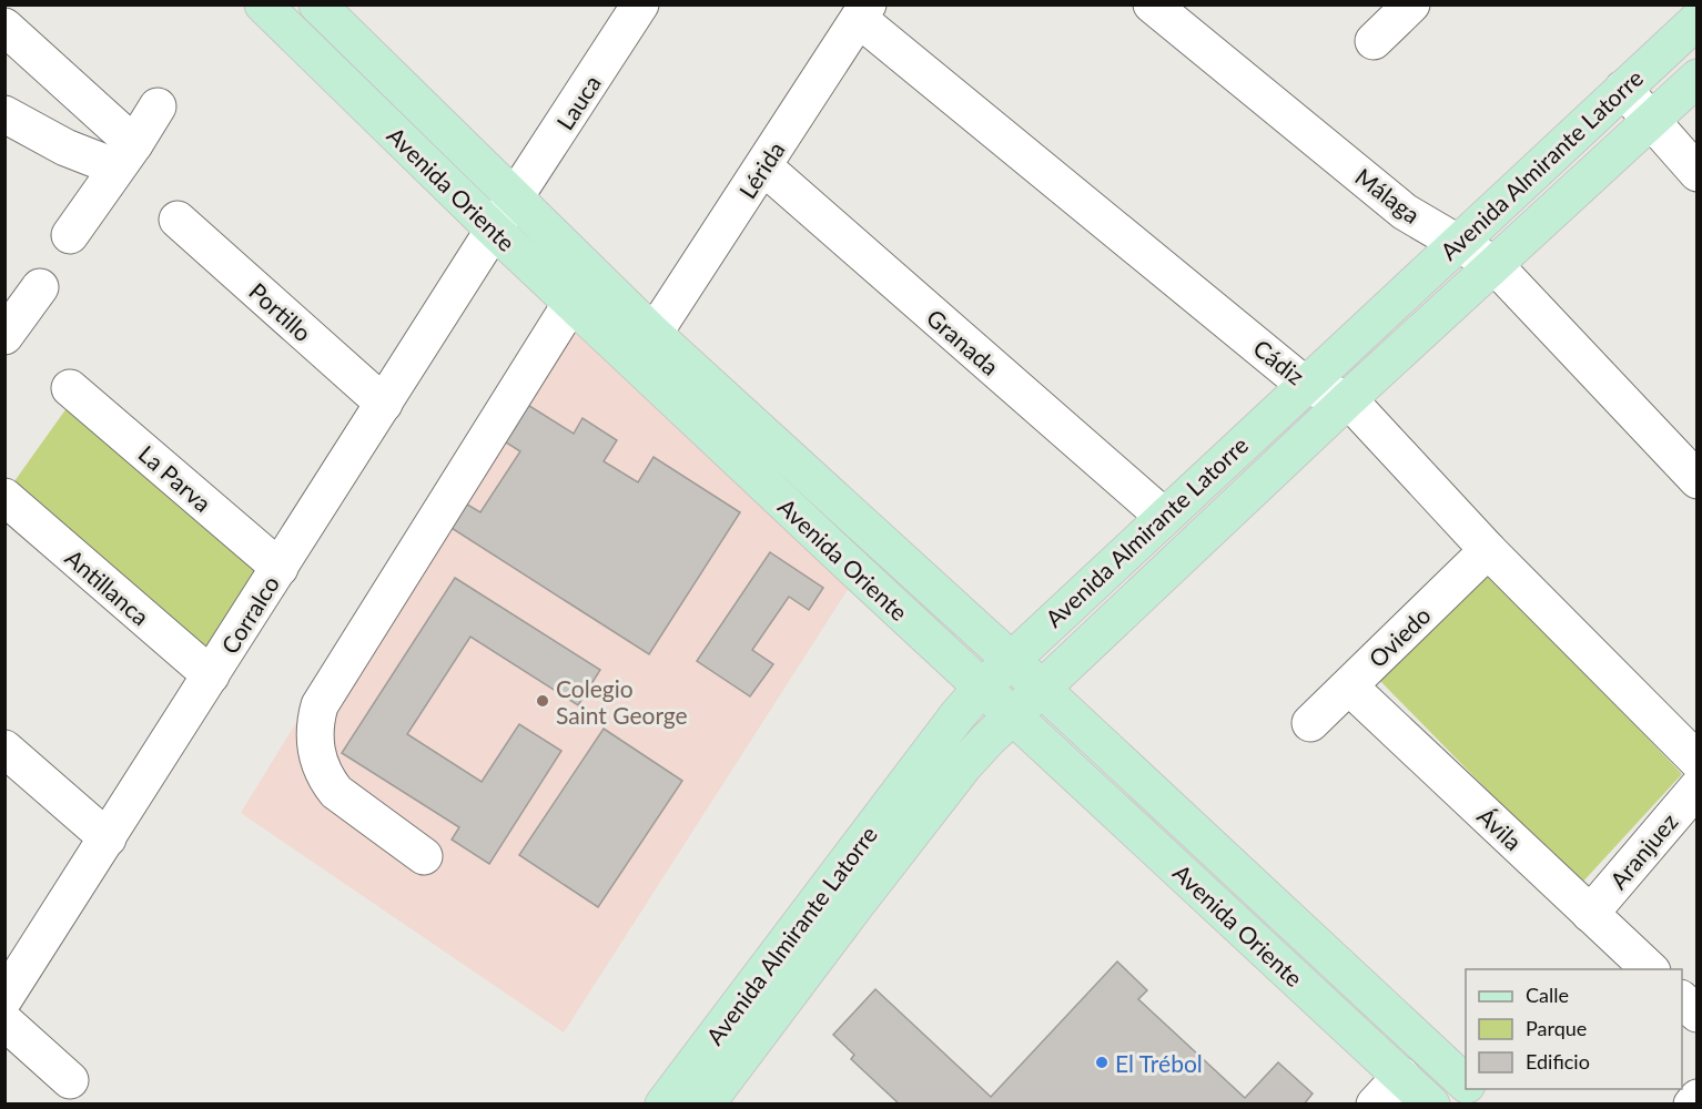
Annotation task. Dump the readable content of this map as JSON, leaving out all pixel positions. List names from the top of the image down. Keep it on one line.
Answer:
{"streets":{"main road":["Avenida Almirante Latorre","Avenida Oriente"],"street":["Lauca","Lérida","Málaga","Portillo","Granada","Cádiz","La Parva","Antillanca","Corralco","Oviedo","Ávila","Aranjuez"]},"crossings":[["Lauca","Avenida Oriente"],["Lauca","Corralco"],["Avenida Almirante Latorre","Avenida Oriente"],["Avenida Almirante Latorre","Málaga"],["Avenida Almirante Latorre","Granada"],["Avenida Almirante Latorre","Cádiz"],["Lérida","Avenida Oriente"],["Lérida","Granada"],["Lérida","Cádiz"],["Avenida Oriente","Corralco"],["Portillo","Corralco"],["Cádiz","Oviedo"],["La Parva","Corralco"],["Antillanca","Corralco"],["Oviedo","Ávila"],["Ávila","Aranjuez"]],"places":["Colegio Saint George","El Trébol"],"legend":["Calle","Parque","Edificio"]}
